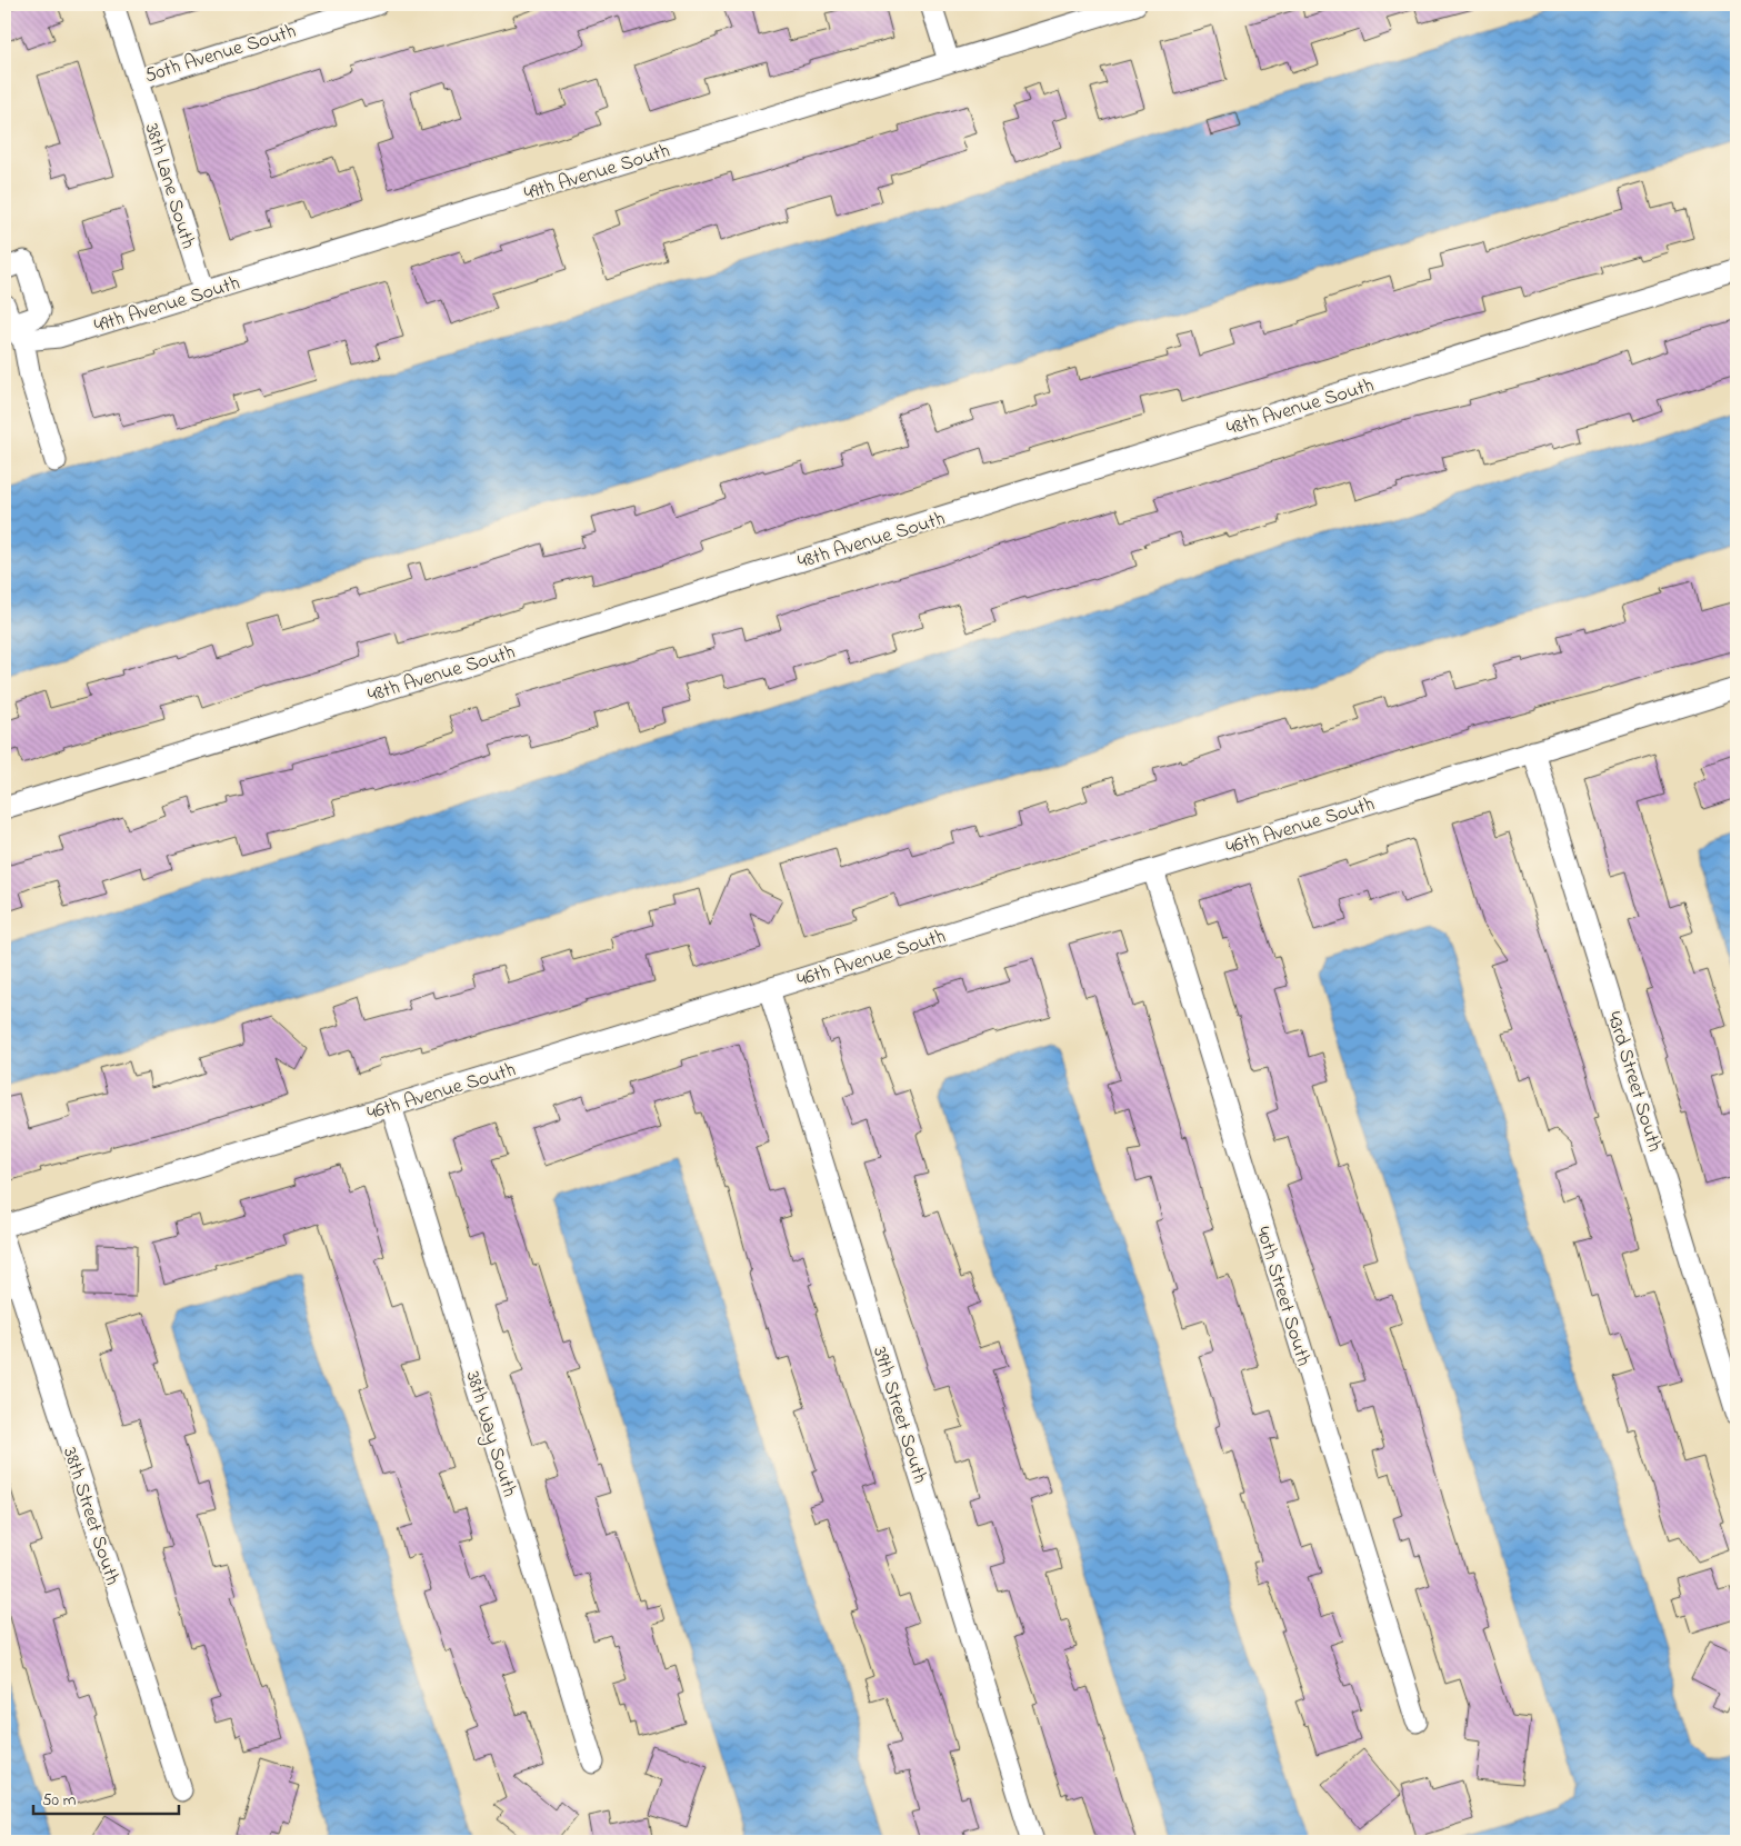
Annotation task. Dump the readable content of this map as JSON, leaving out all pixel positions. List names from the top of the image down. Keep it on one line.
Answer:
{"streets":{"street":["50th Avenue South","49th Avenue South","38th Lane South","48th Avenue South","46th Avenue South","43rd Street South","40th Street South","39th Street South","38th Way South","38th Street South"]},"crossings":[["50th Avenue South","38th Lane South"],["49th Avenue South","38th Lane South"],["46th Avenue South","43rd Street South"],["46th Avenue South","40th Street South"],["46th Avenue South","39th Street South"],["46th Avenue South","38th Way South"]],"scale_bar":"50 m"}
